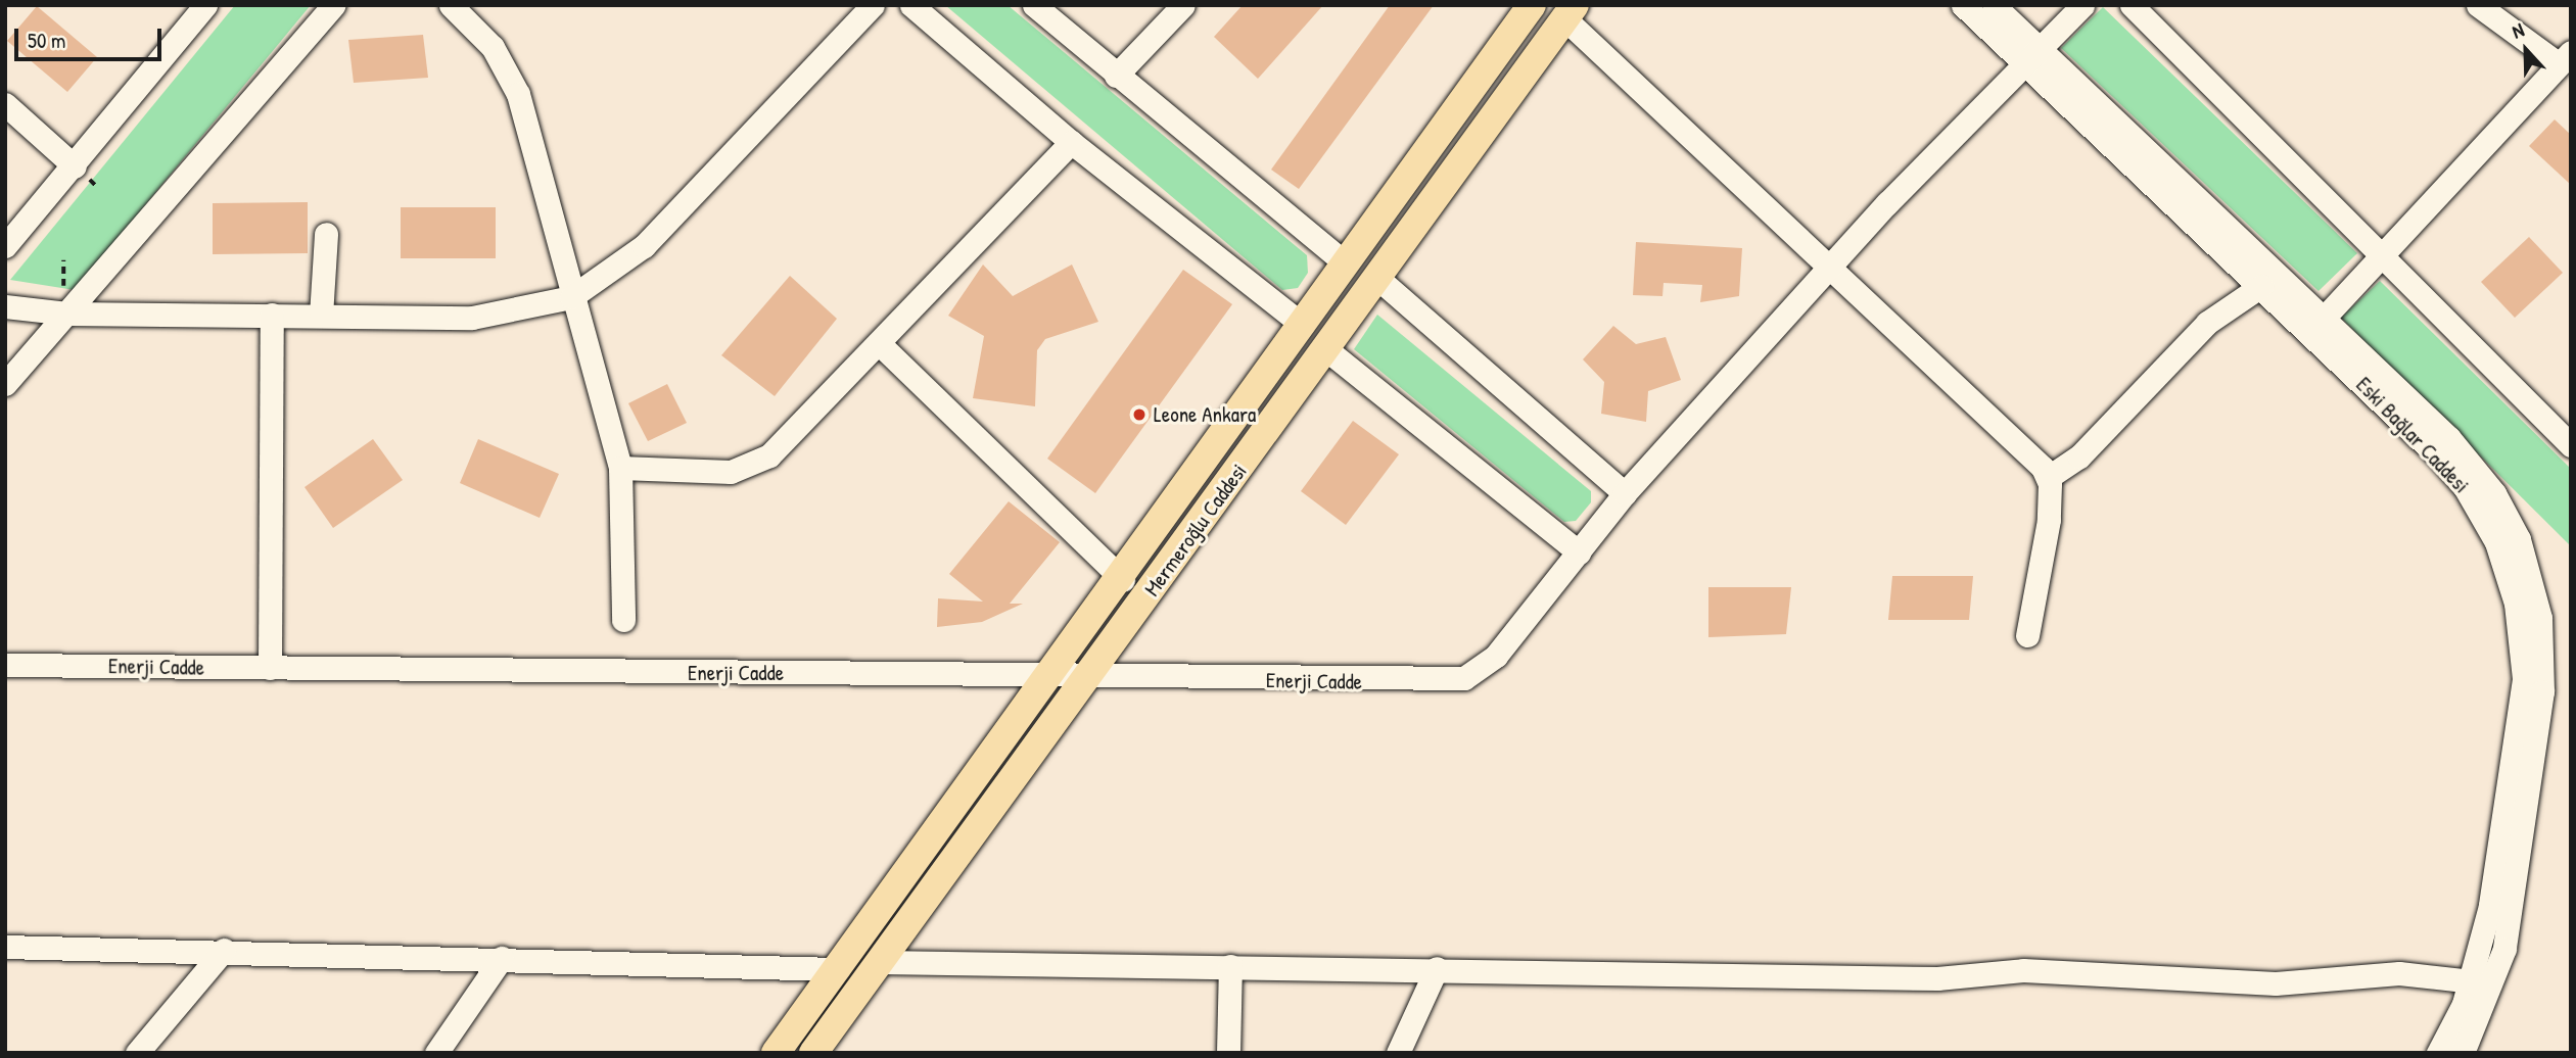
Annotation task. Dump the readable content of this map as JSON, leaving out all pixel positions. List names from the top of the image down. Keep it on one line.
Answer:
{"streets":{"main road":["Mermeroğlu Caddesi"],"street":["Eski Bağlar Caddesi","Enerji Cadde"]},"crossings":[["Mermeroğlu Caddesi","Enerji Cadde"]],"places":["Leone Ankara"],"scale_bar":"50 m","north":"top"}
